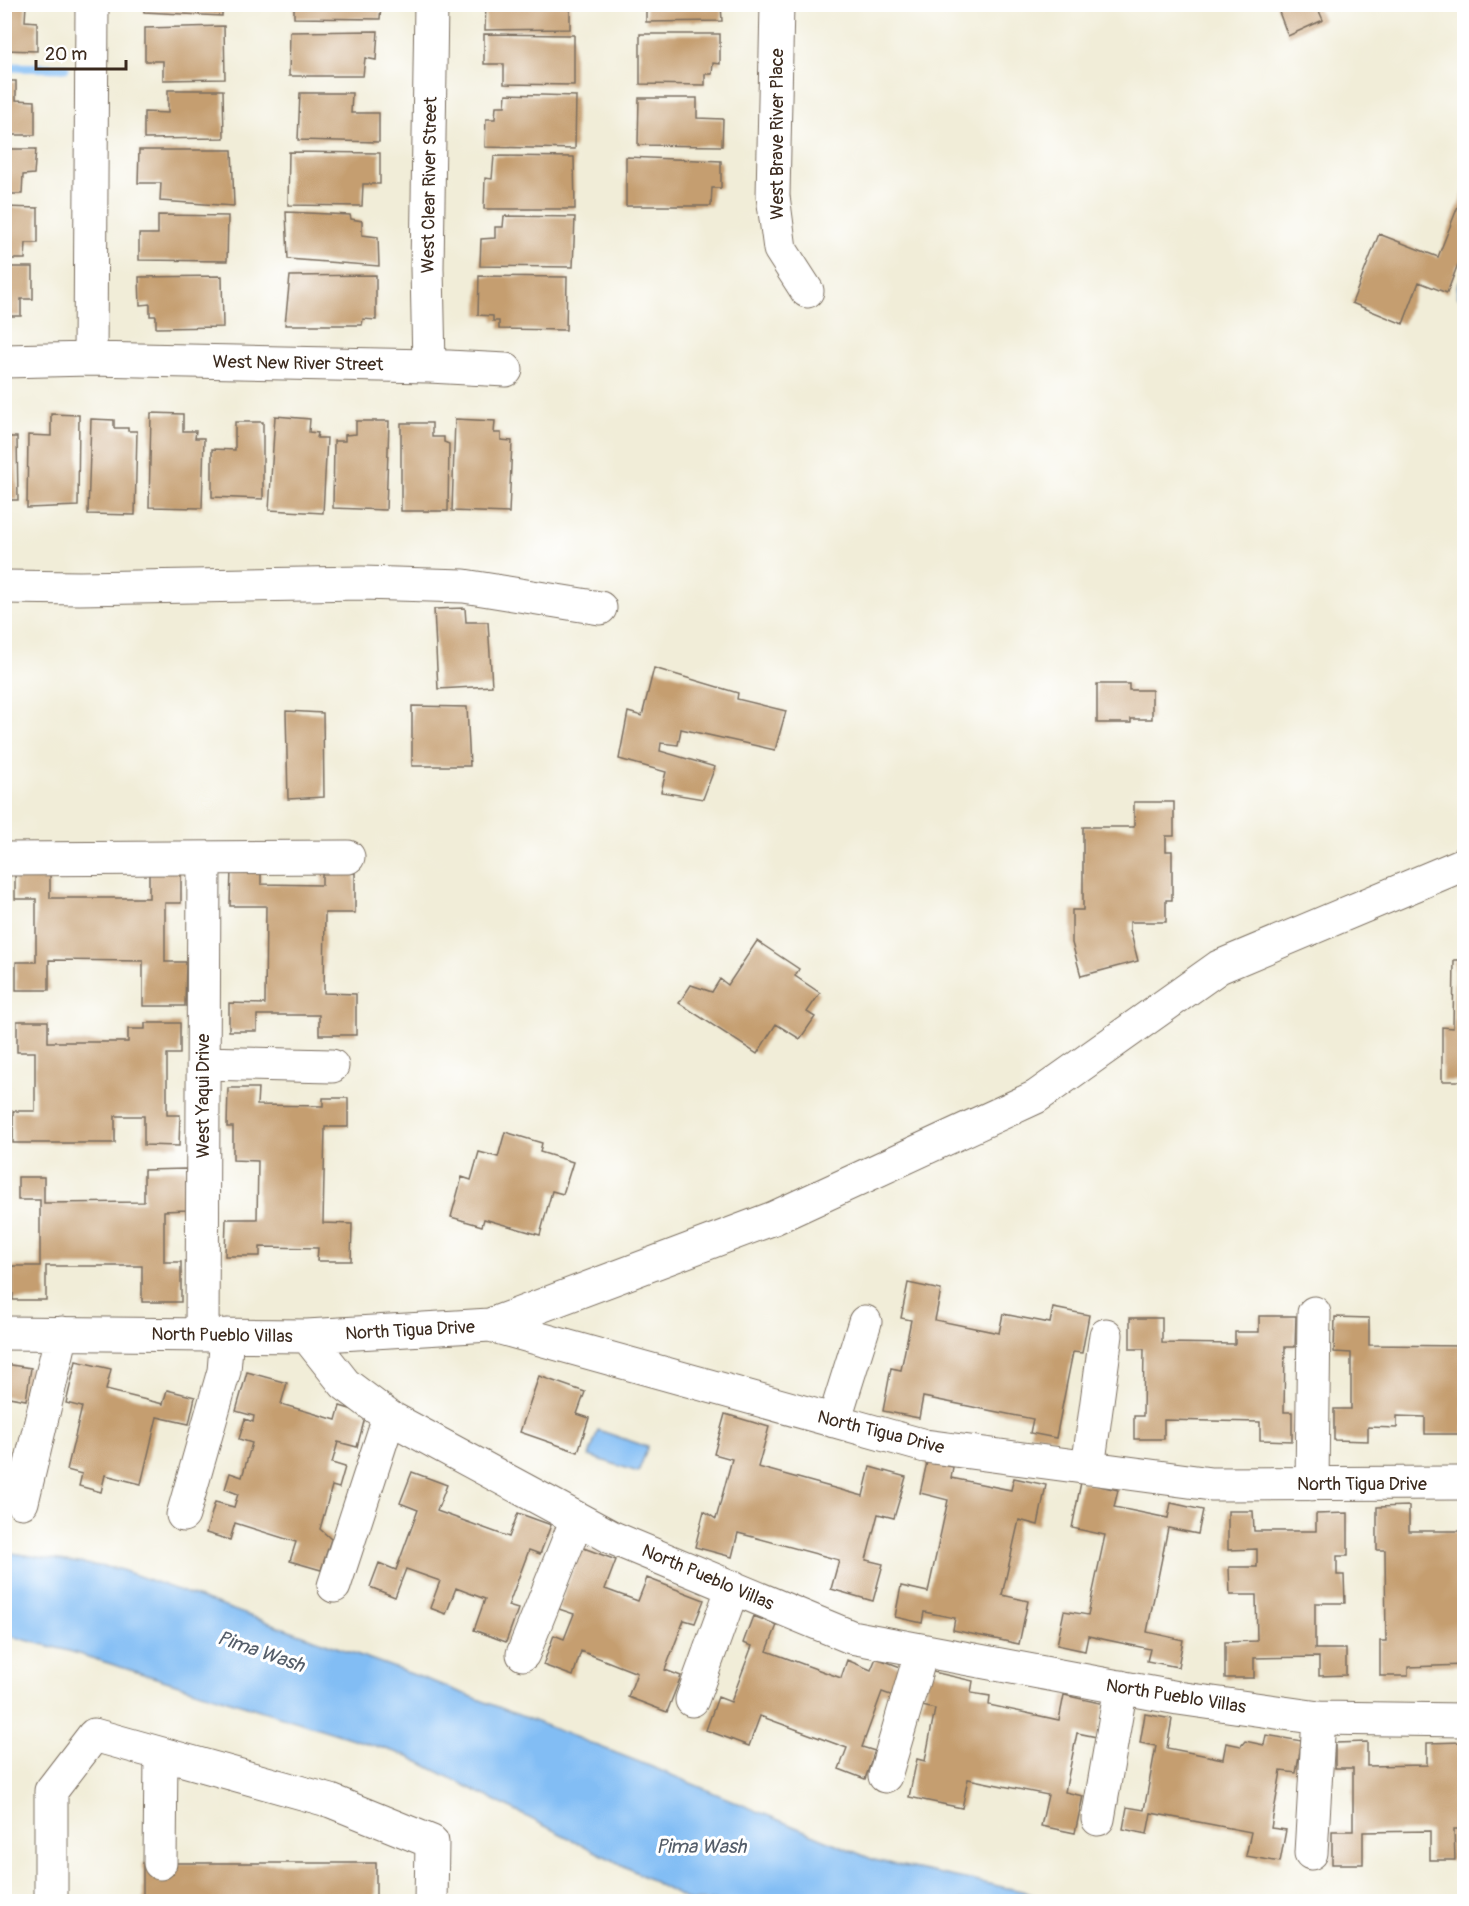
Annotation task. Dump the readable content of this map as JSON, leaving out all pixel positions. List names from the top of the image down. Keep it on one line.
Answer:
{"streets":{"street":["West Brave River Place","West Clear River Street","West New River Street","West Yaqui Drive","North Tigua Drive","North Pueblo Villas"]},"crossings":[["West Clear River Street","West New River Street"],["West Yaqui Drive","North Pueblo Villas"],["North Tigua Drive","North Pueblo Villas"]],"water":["Pima Wash"],"scale_bar":"20 m"}
